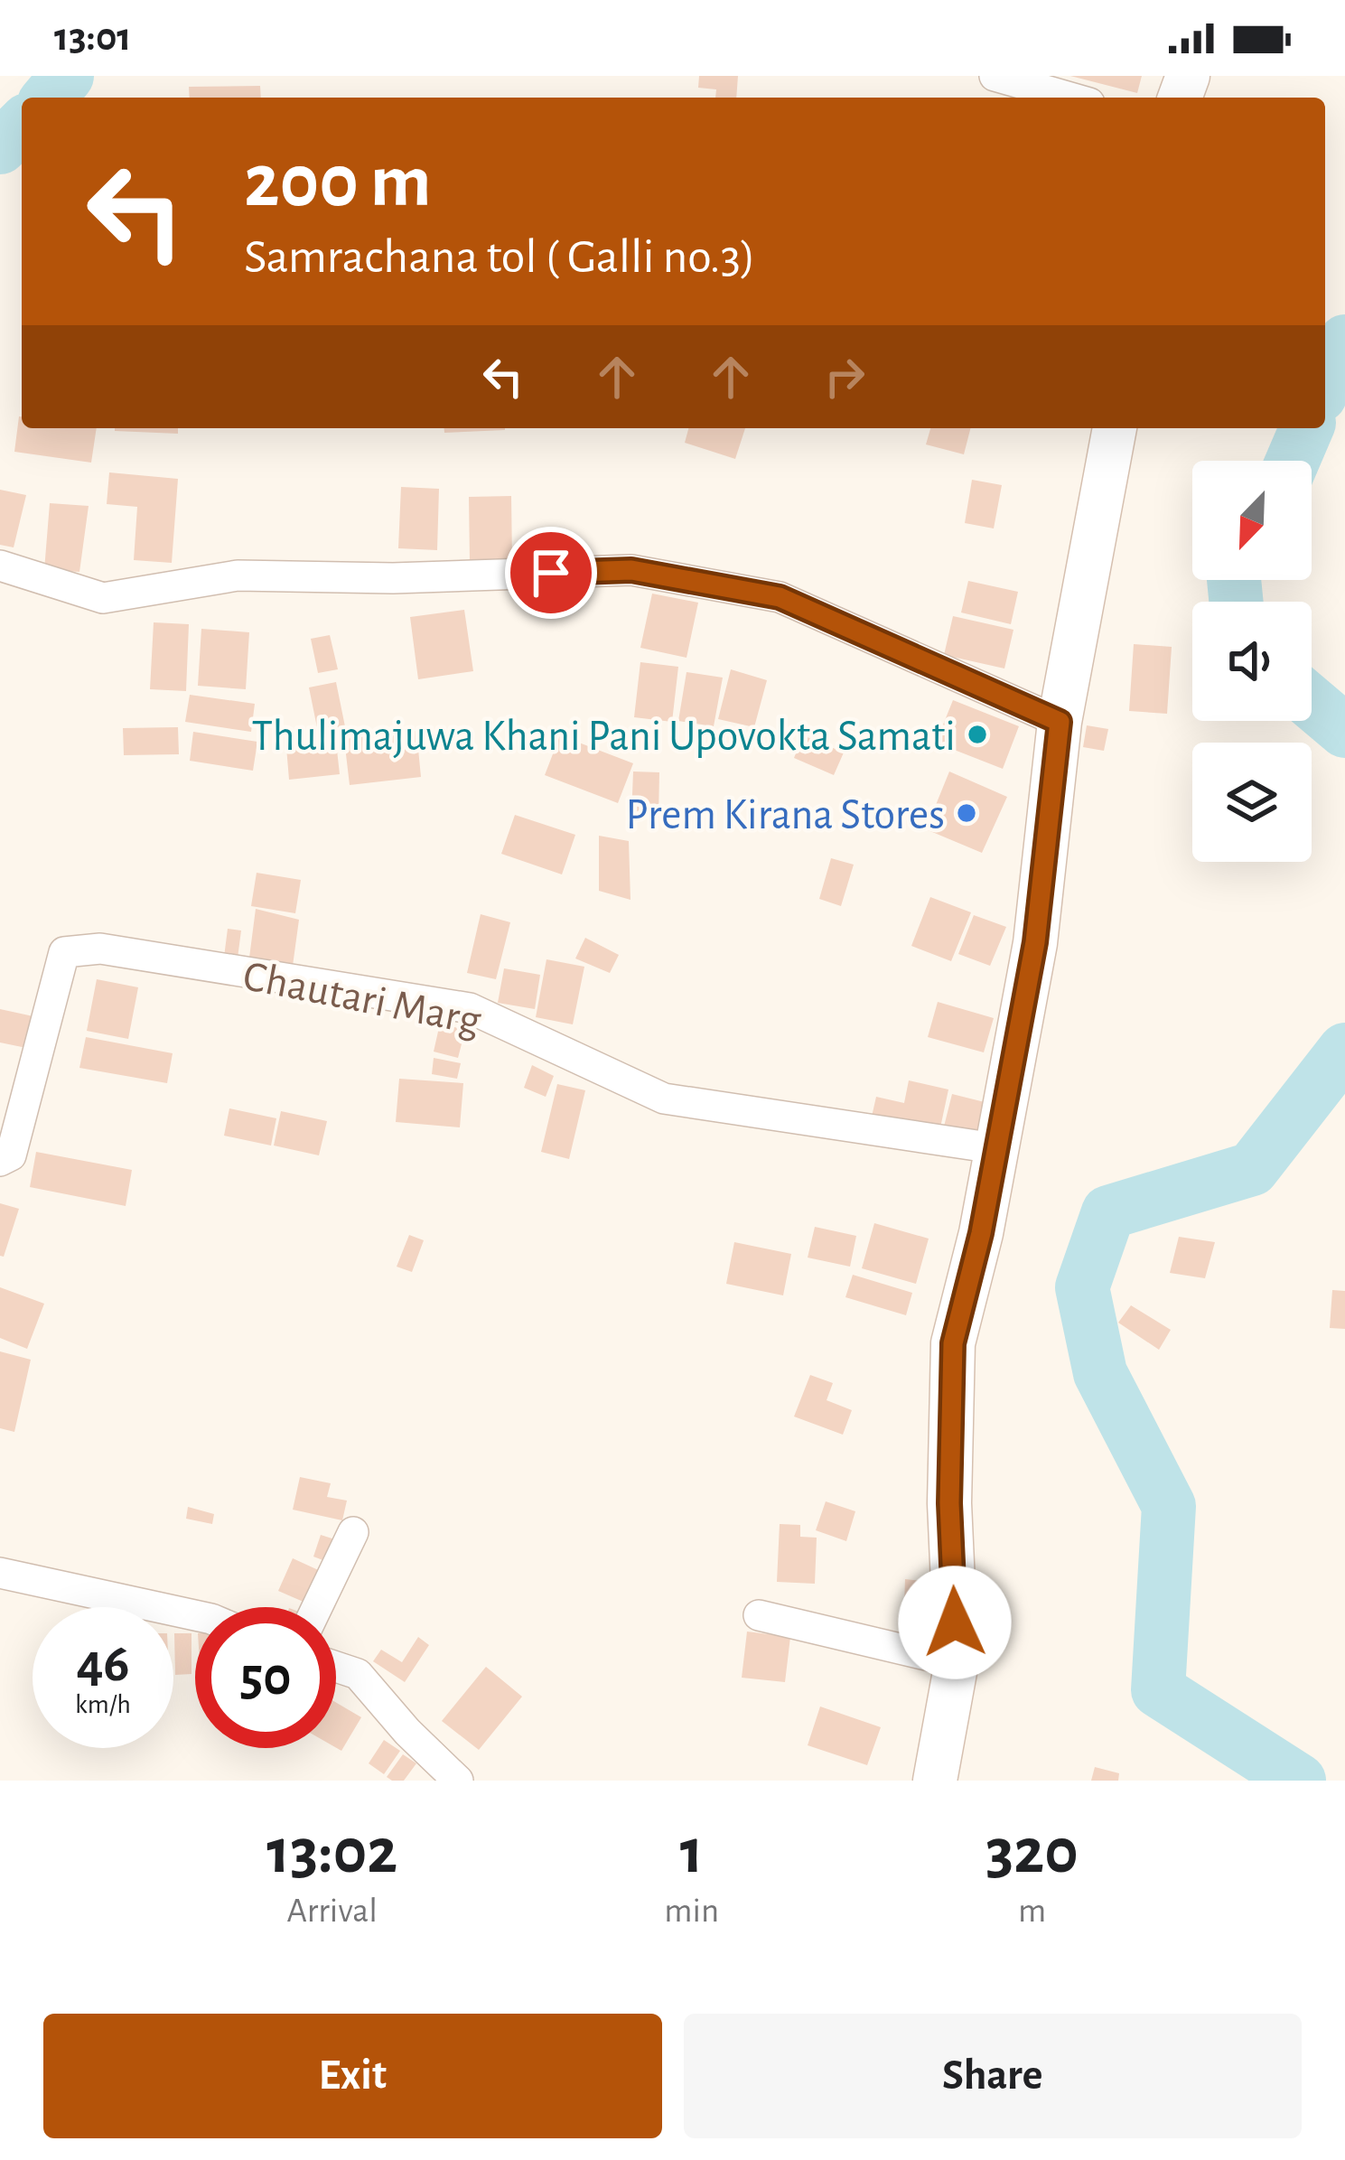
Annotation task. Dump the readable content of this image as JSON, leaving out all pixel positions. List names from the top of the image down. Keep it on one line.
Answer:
{"streets":{"street":["Chautari Marg"]},"places":["Thulimajuwa Khani Pani Upovokta Samati","Prem Kirana Stores"],"north":"bottom left","page":{"status":"13:01","turn":["200 m","Samrachana tol ( Galli no.3)"],"speed":"46 km/h","limit":"50","eta":["13:02","Arrival","1","min","320","m"],"buttons":["Exit","Share"]}}
